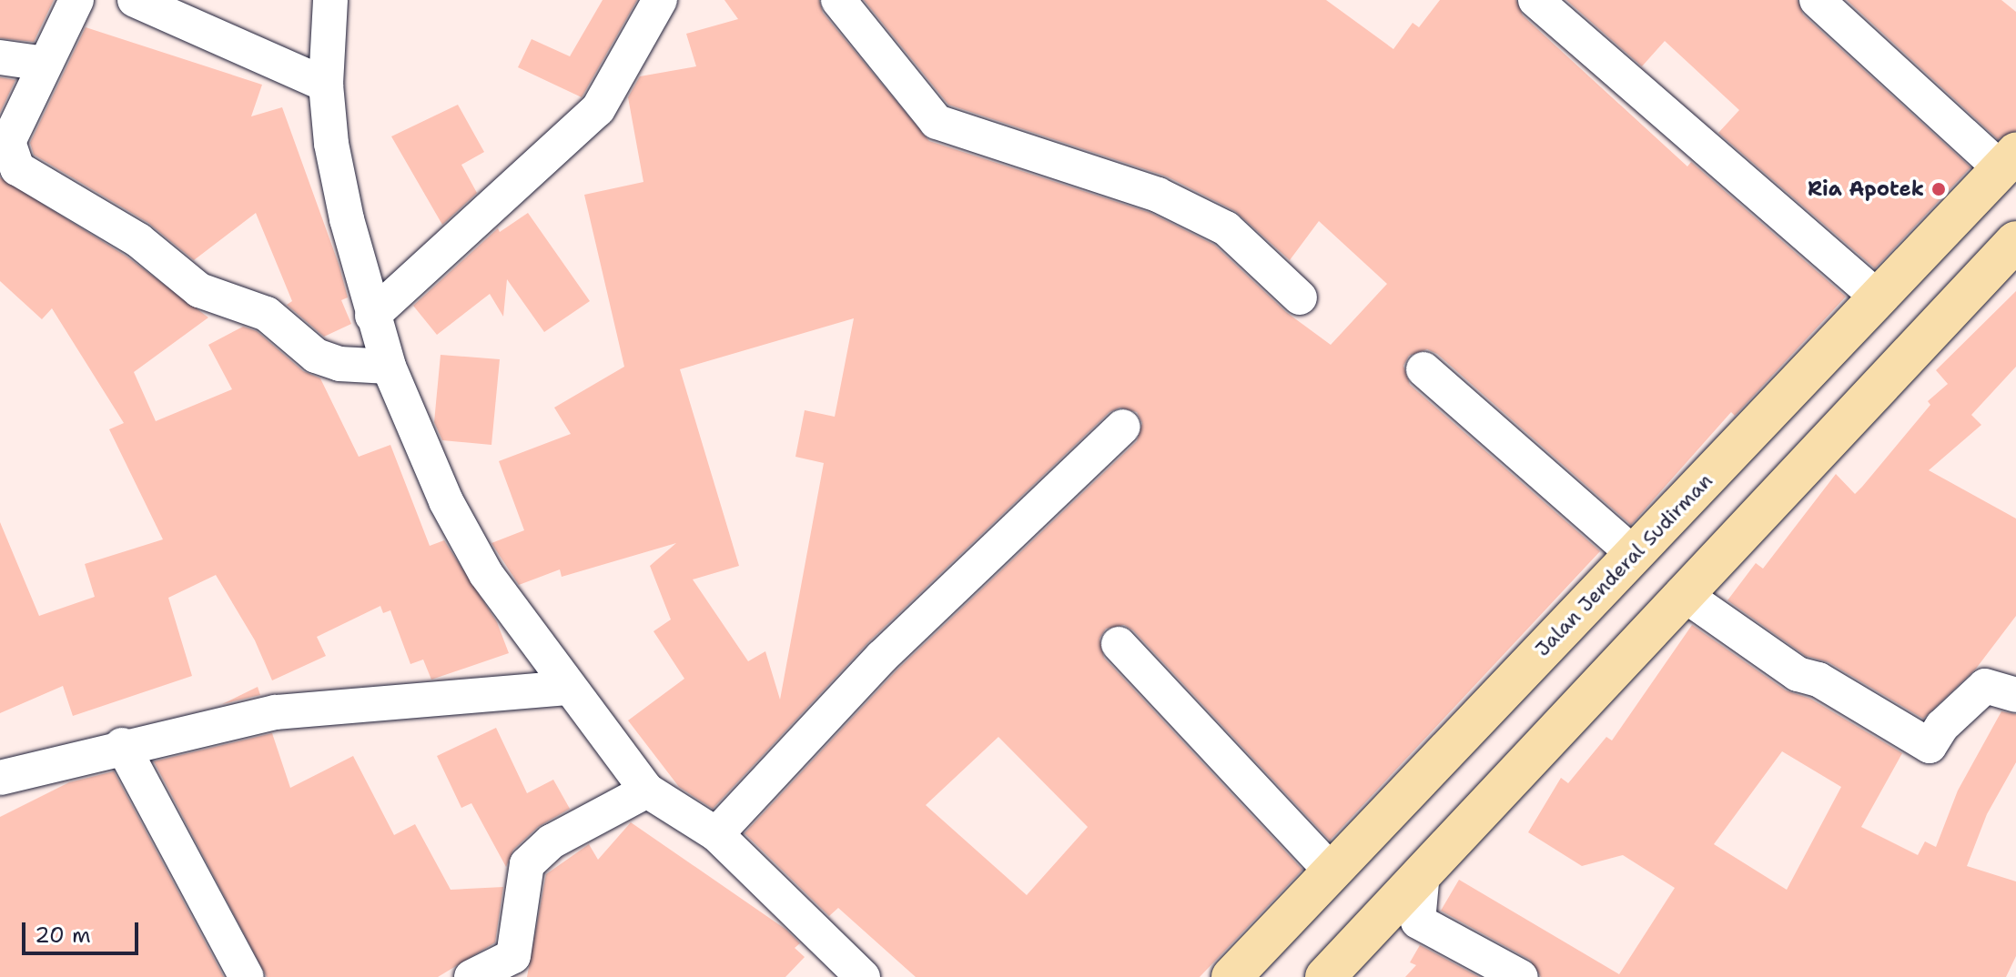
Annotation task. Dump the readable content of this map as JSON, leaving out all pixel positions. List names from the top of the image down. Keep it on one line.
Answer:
{"streets":{"main road":["Jalan Jenderal Sudirman"]},"places":["Ria Apotek"],"scale_bar":"20 m"}
